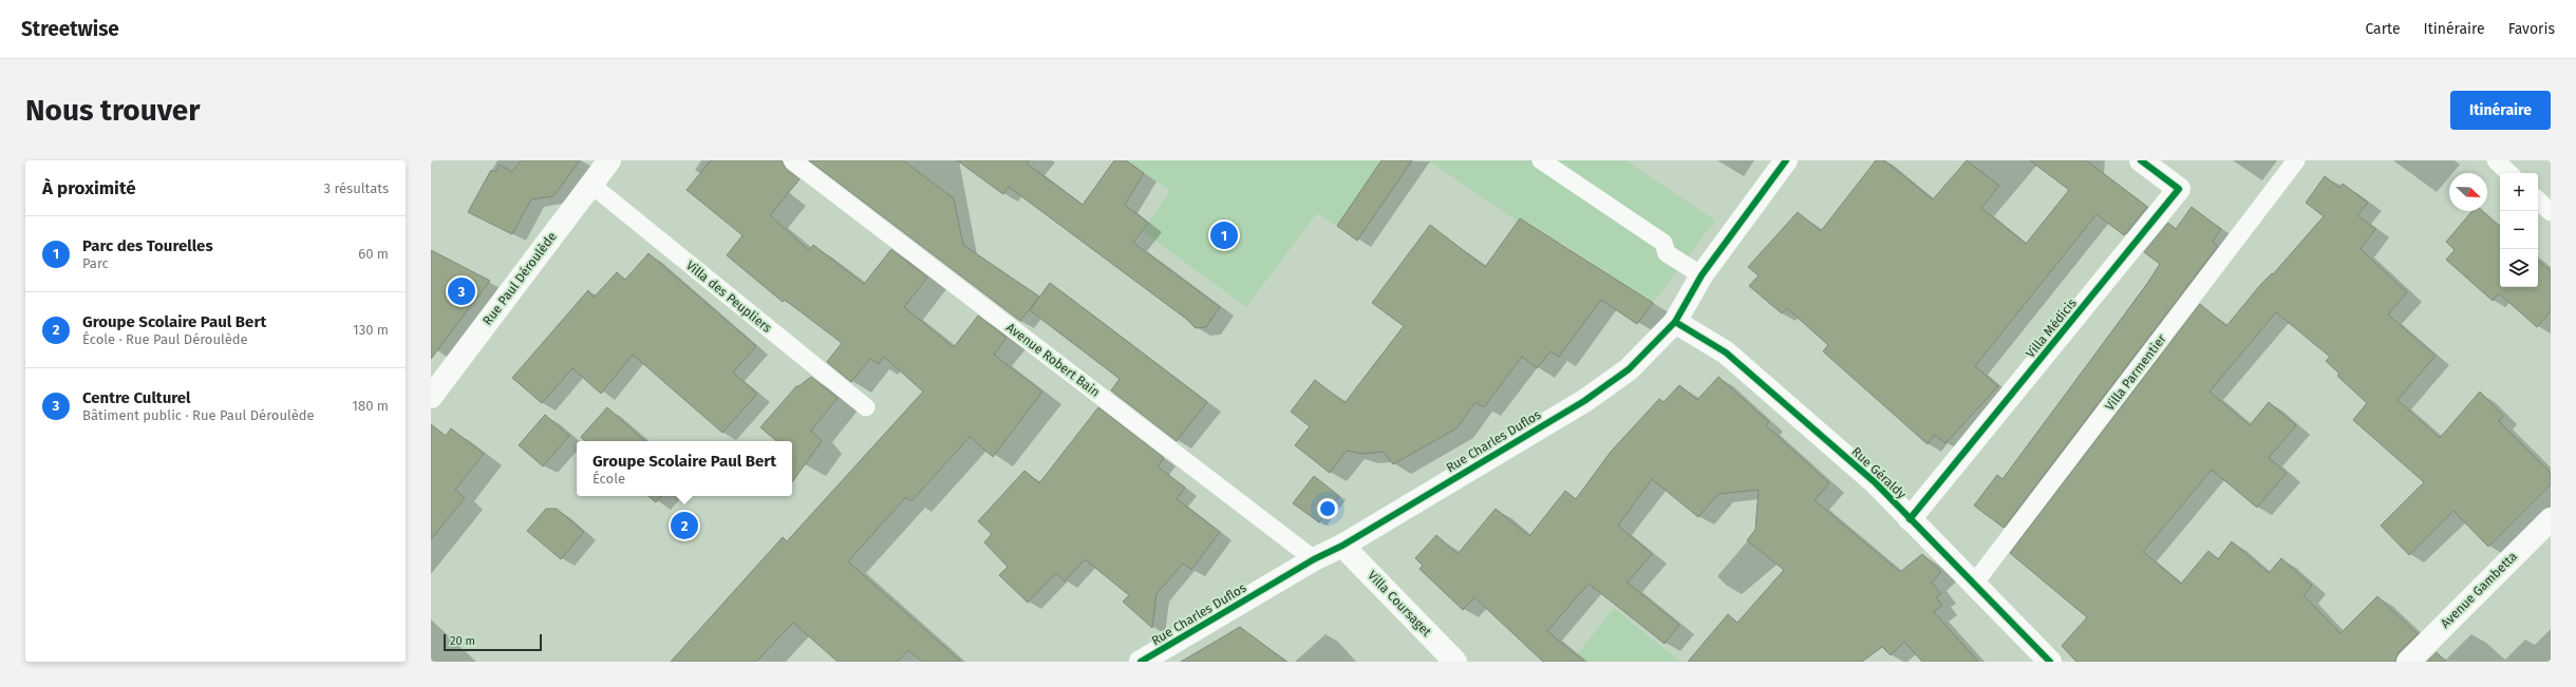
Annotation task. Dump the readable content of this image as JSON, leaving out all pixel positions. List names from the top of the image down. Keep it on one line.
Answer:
{"streets":{"street":["Rue Paul Déroulède","Villa Médicis","Rue Charles Duflos","Rue Géraldy","Avenue Gambetta","Villa Coursaget"],"lane":["Villa des Peupliers","Avenue Robert Bain","Villa Parmentier"]},"crossings":[["Rue Paul Déroulède","Villa des Peupliers"],["Villa Médicis","Rue Géraldy"],["Avenue Robert Bain","Rue Charles Duflos"],["Villa Parmentier","Rue Géraldy"],["Rue Charles Duflos","Rue Géraldy"],["Rue Charles Duflos","Villa Coursaget"]],"scale_bar":"20 m","north":"bottom right","page":{"header":"Streetwise","nav":["Carte","Itinéraire","Favoris"],"buttons":"Itinéraire","title":"Nous trouver","heading":["À proximité","3 résultats"],"map_buttons":["+","−"],"list":[{"mark":"1","name":"Parc des Tourelles","note":"Parc","value":"60 m"},{"mark":"2","name":"Groupe Scolaire Paul Bert","note":"École · Rue Paul Déroulède","value":"130 m"},{"mark":"3","name":"Centre Culturel","note":"Bâtiment public · Rue Paul Déroulède","value":"180 m"}],"pins":["1","3","2"],"popup":["Groupe Scolaire Paul Bert","École"],"scale":"20 m"}}
